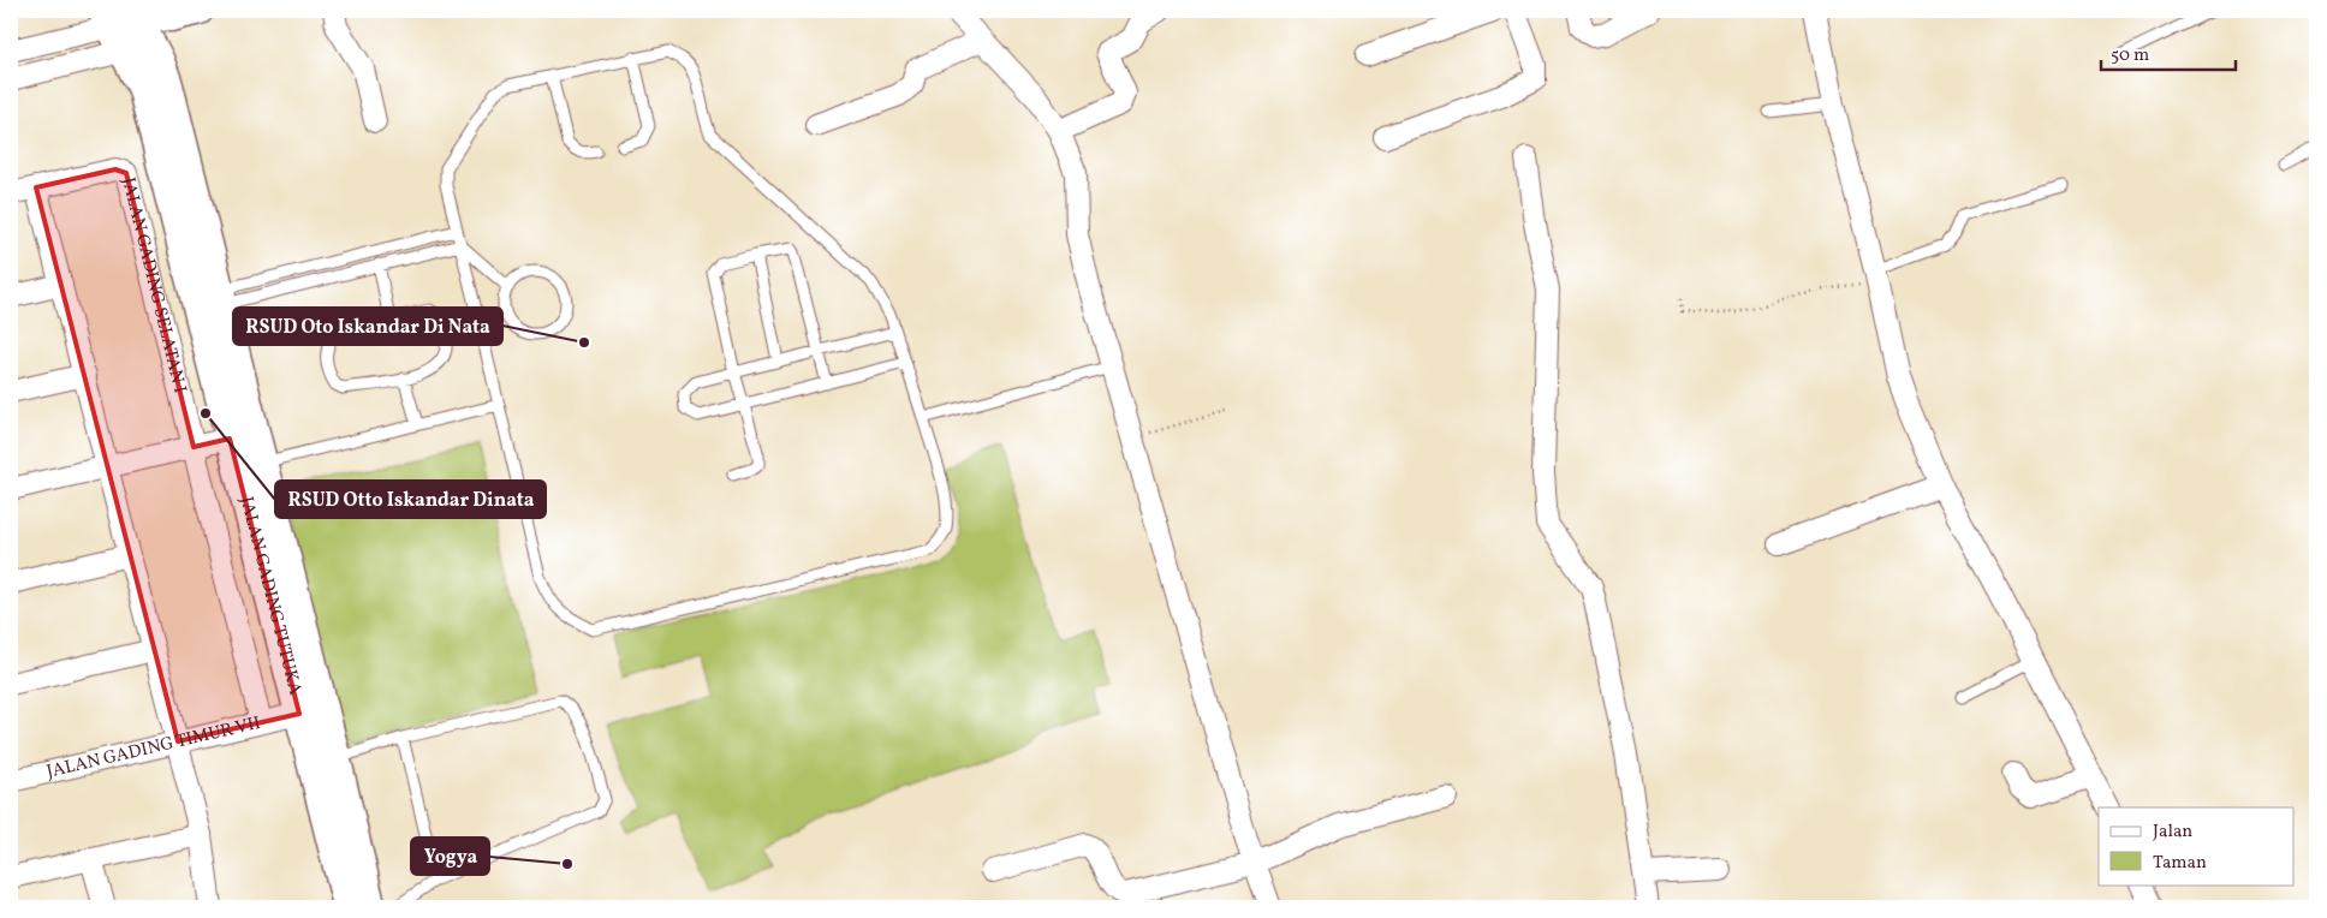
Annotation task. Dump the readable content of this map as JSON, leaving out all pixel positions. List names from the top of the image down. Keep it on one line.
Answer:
{"streets":{"main road":["JALAN GADING TUTUKA"],"street":["JALAN GADING SELATAN I","JALAN GADING TIMUR VII"]},"crossings":[["JALAN GADING SELATAN I","JALAN GADING TIMUR VII"],["JALAN GADING TUTUKA","JALAN GADING TIMUR VII"]],"places":["RSUD Oto Iskandar Di Nata","RSUD Otto Iskandar Dinata","Yogya"],"legend":["Jalan","Taman"],"scale_bar":"50 m"}
